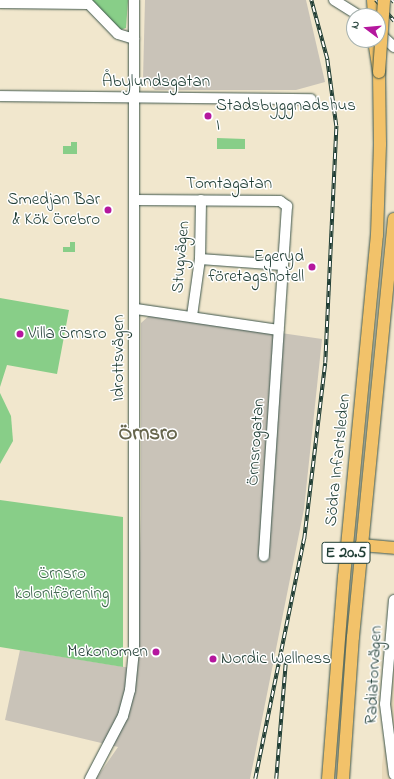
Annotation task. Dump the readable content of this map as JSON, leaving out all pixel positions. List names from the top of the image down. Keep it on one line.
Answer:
{"streets":{"main road":["Södra Infartsleden","E 20.5"],"street":["Åbylundsgatan","Tomtagatan","Stugvägen","Idrottsvägen","Örnsrogatan","Radiatorvägen"]},"crossings":[["Åbylundsgatan","Idrottsvägen"],["Tomtagatan","Stugvägen"],["Tomtagatan","Idrottsvägen"],["Tomtagatan","Örnsrogatan"]],"districts":["Örnsro"],"parks":["Örnsro koloniförening"],"places":["Stadsbyggnadshus I","Smedjan Bar & Kök Örebro","Egeryd företagshotell","Villa Örnsro","Mekonomen","Nordic Wellness"],"north":"left"}
